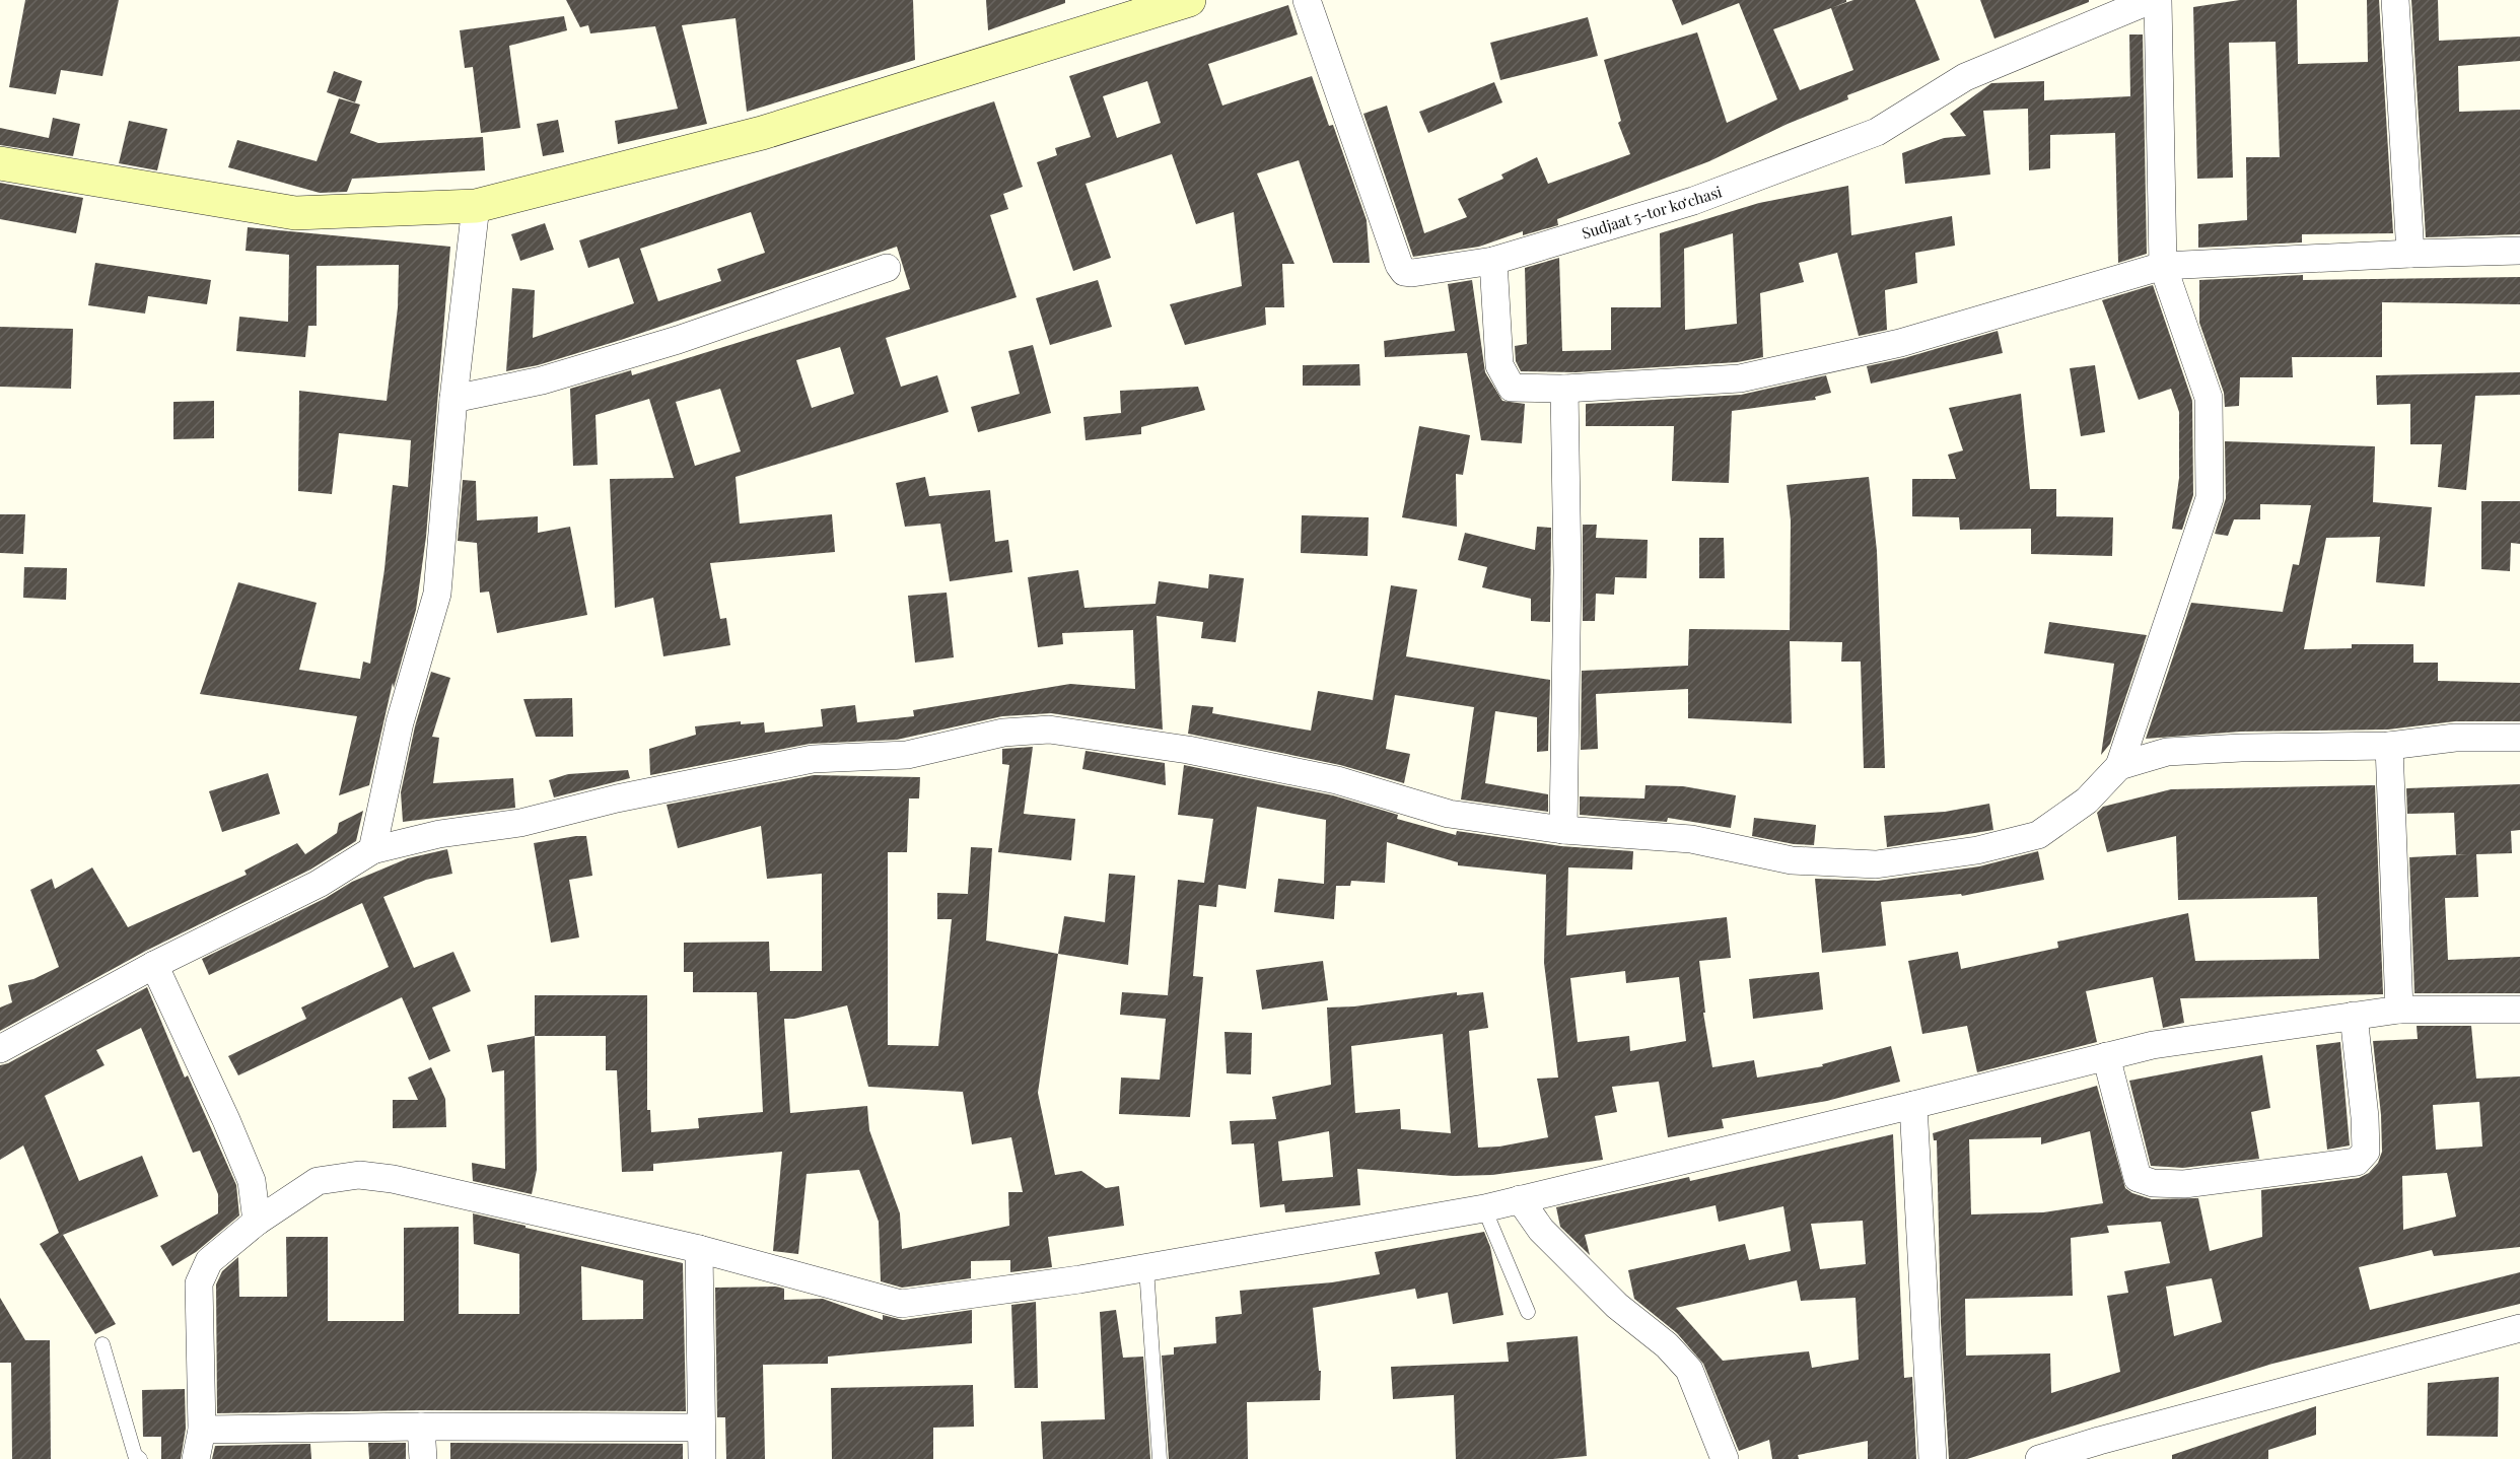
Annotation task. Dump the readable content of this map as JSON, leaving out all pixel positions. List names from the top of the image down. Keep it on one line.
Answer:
{"streets":{"street":["Sudjaat 5-tor koʻchasi"]}}
